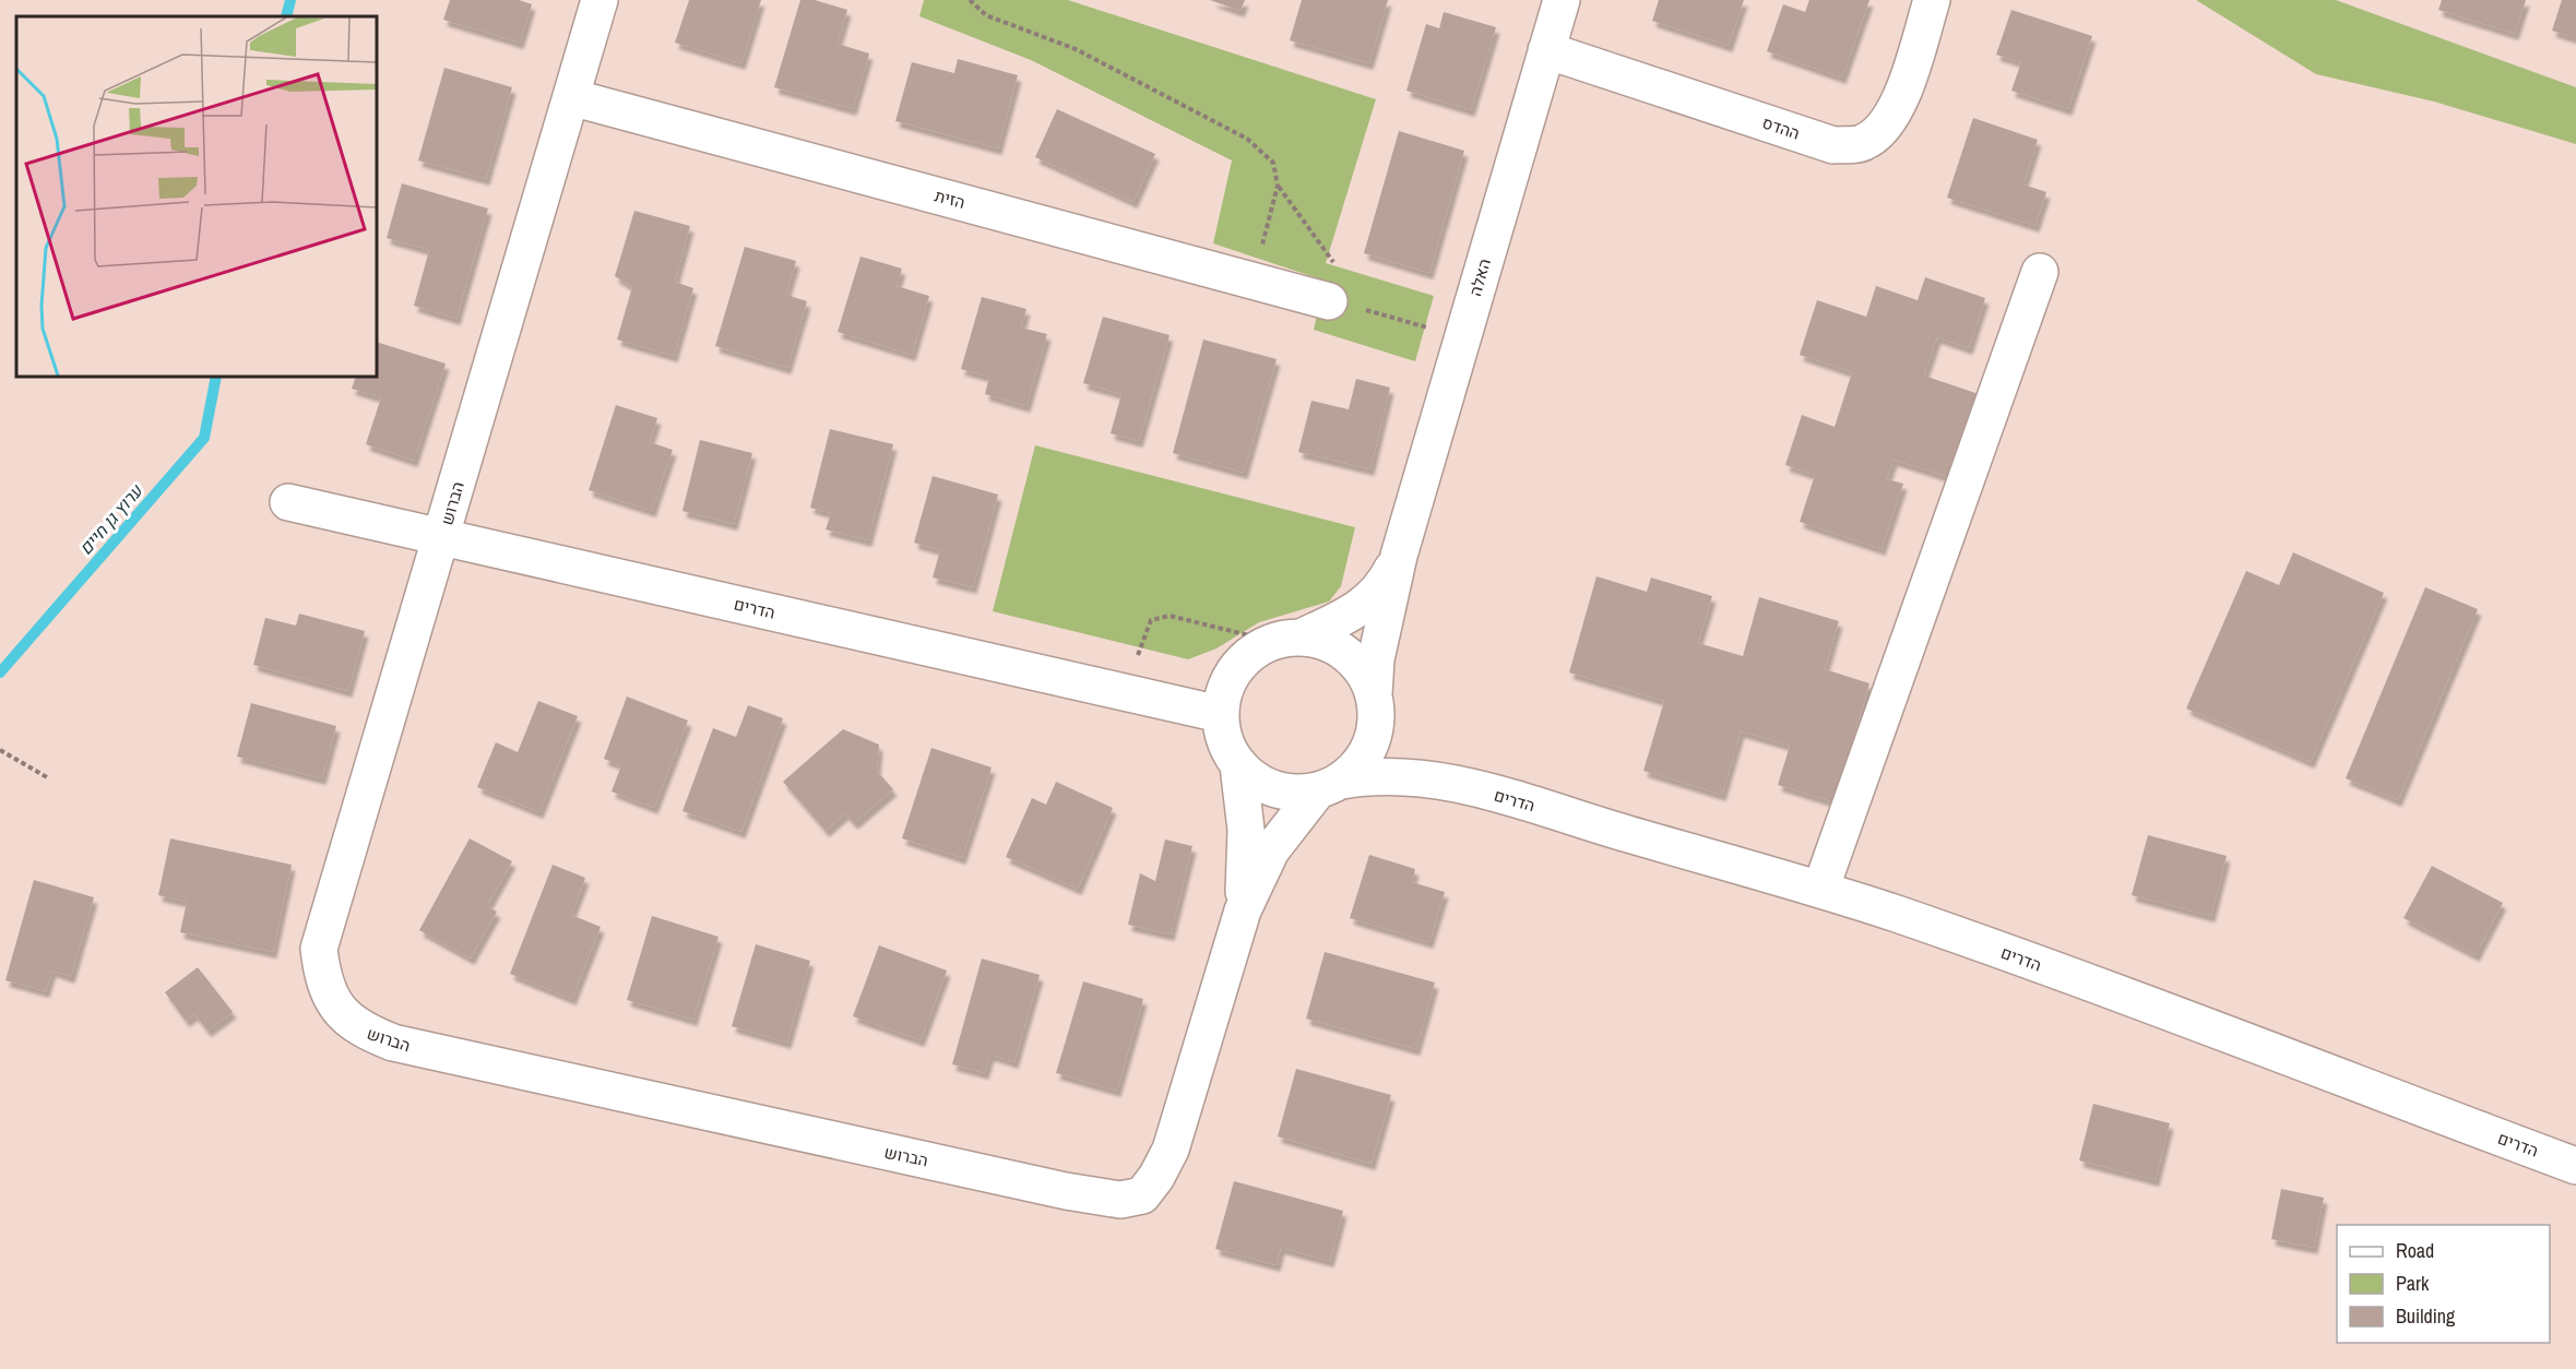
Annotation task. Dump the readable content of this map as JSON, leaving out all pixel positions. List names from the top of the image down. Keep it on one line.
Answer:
{"streets":{"street":["ההדס","הזית","האלה","הברוש","הדרים"]},"crossings":[["ההדס","האלה"],["הזית","הברוש"],["האלה","הברוש"],["האלה","הדרים"],["הברוש","הדרים"]],"water":["ערוץ גן חיים"],"legend":["Road","Park","Building"]}
